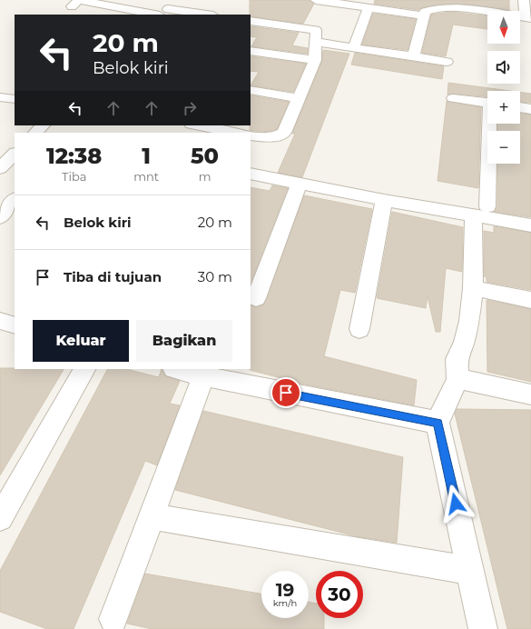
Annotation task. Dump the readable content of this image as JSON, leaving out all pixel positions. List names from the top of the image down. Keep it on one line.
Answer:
{"north":"bottom","page":{"map_buttons":["+","−"],"turn":["20 m","Belok kiri"],"eta":["12:38","Tiba","1","mnt","50","m"],"list":[{"name":"Belok kiri","value":"20 m"},{"name":"Tiba di tujuan","value":"30 m"}],"buttons":["Keluar","Bagikan"],"speed":"19 km/h","limit":"30"}}
